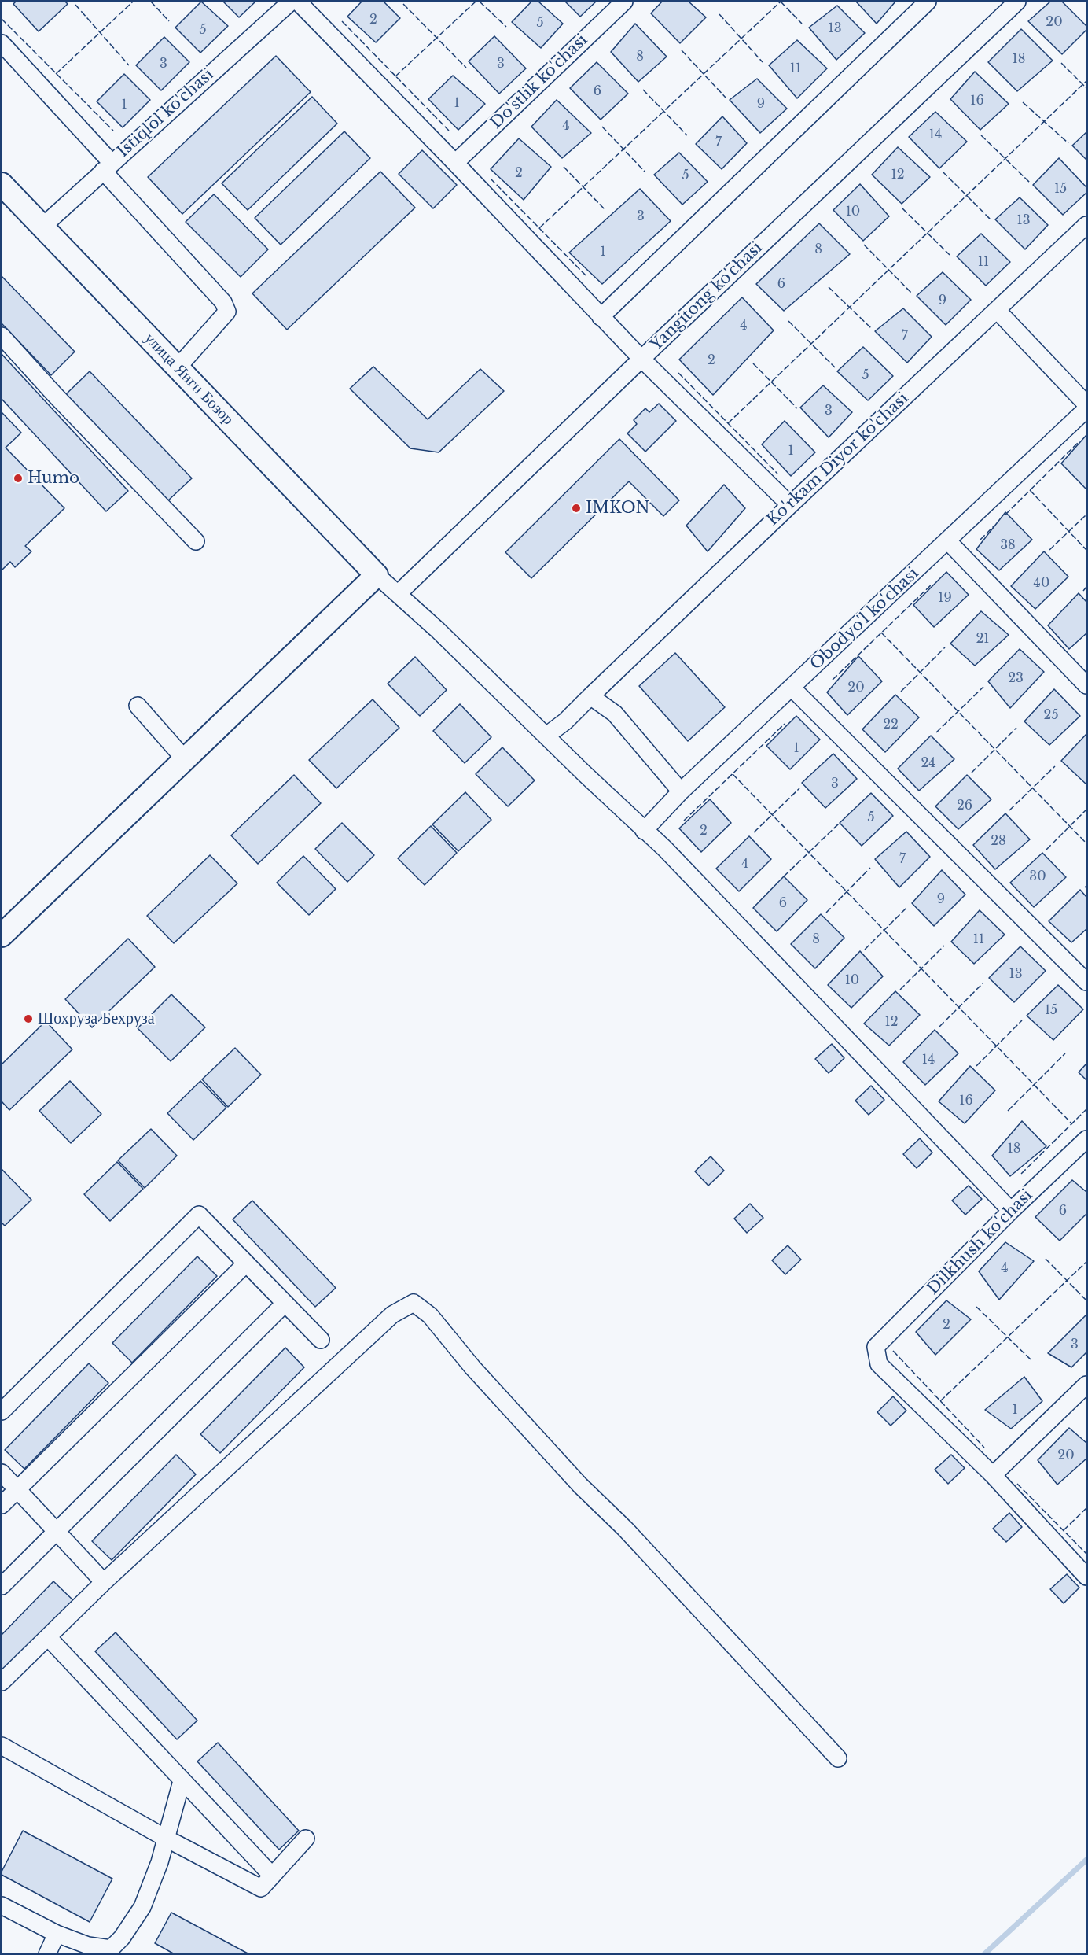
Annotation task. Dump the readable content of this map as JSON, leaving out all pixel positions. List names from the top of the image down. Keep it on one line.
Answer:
{"streets":{"street":["Do'stlik ko'chasi","Istiqlol ko'chasi","Yangitong ko'chasi","улица Янги Бозор","Ko'rkam Diyor ko'chasi","Obodyo'l ko'chasi","Dilkhush ko'chasi"]},"crossings":[["Istiqlol ko'chasi","улица Янги Бозор"]],"places":["Humo","IMKON","Шохруза Бехруза"],"house_numbers":["2","20","5","13","5","8","18","3","3","11","6","16","1","9","1","4","14","7","2","12","5","15","10","3","13","8","1","11","6","9","4","7","2","5","3","1","38","40","19","21","23","20","25","22","1","24","3","26","5","2","28","7","4","30","9","6","8","11","13","10","15","12","14","16","18","6","4","2","3","1","20"]}
